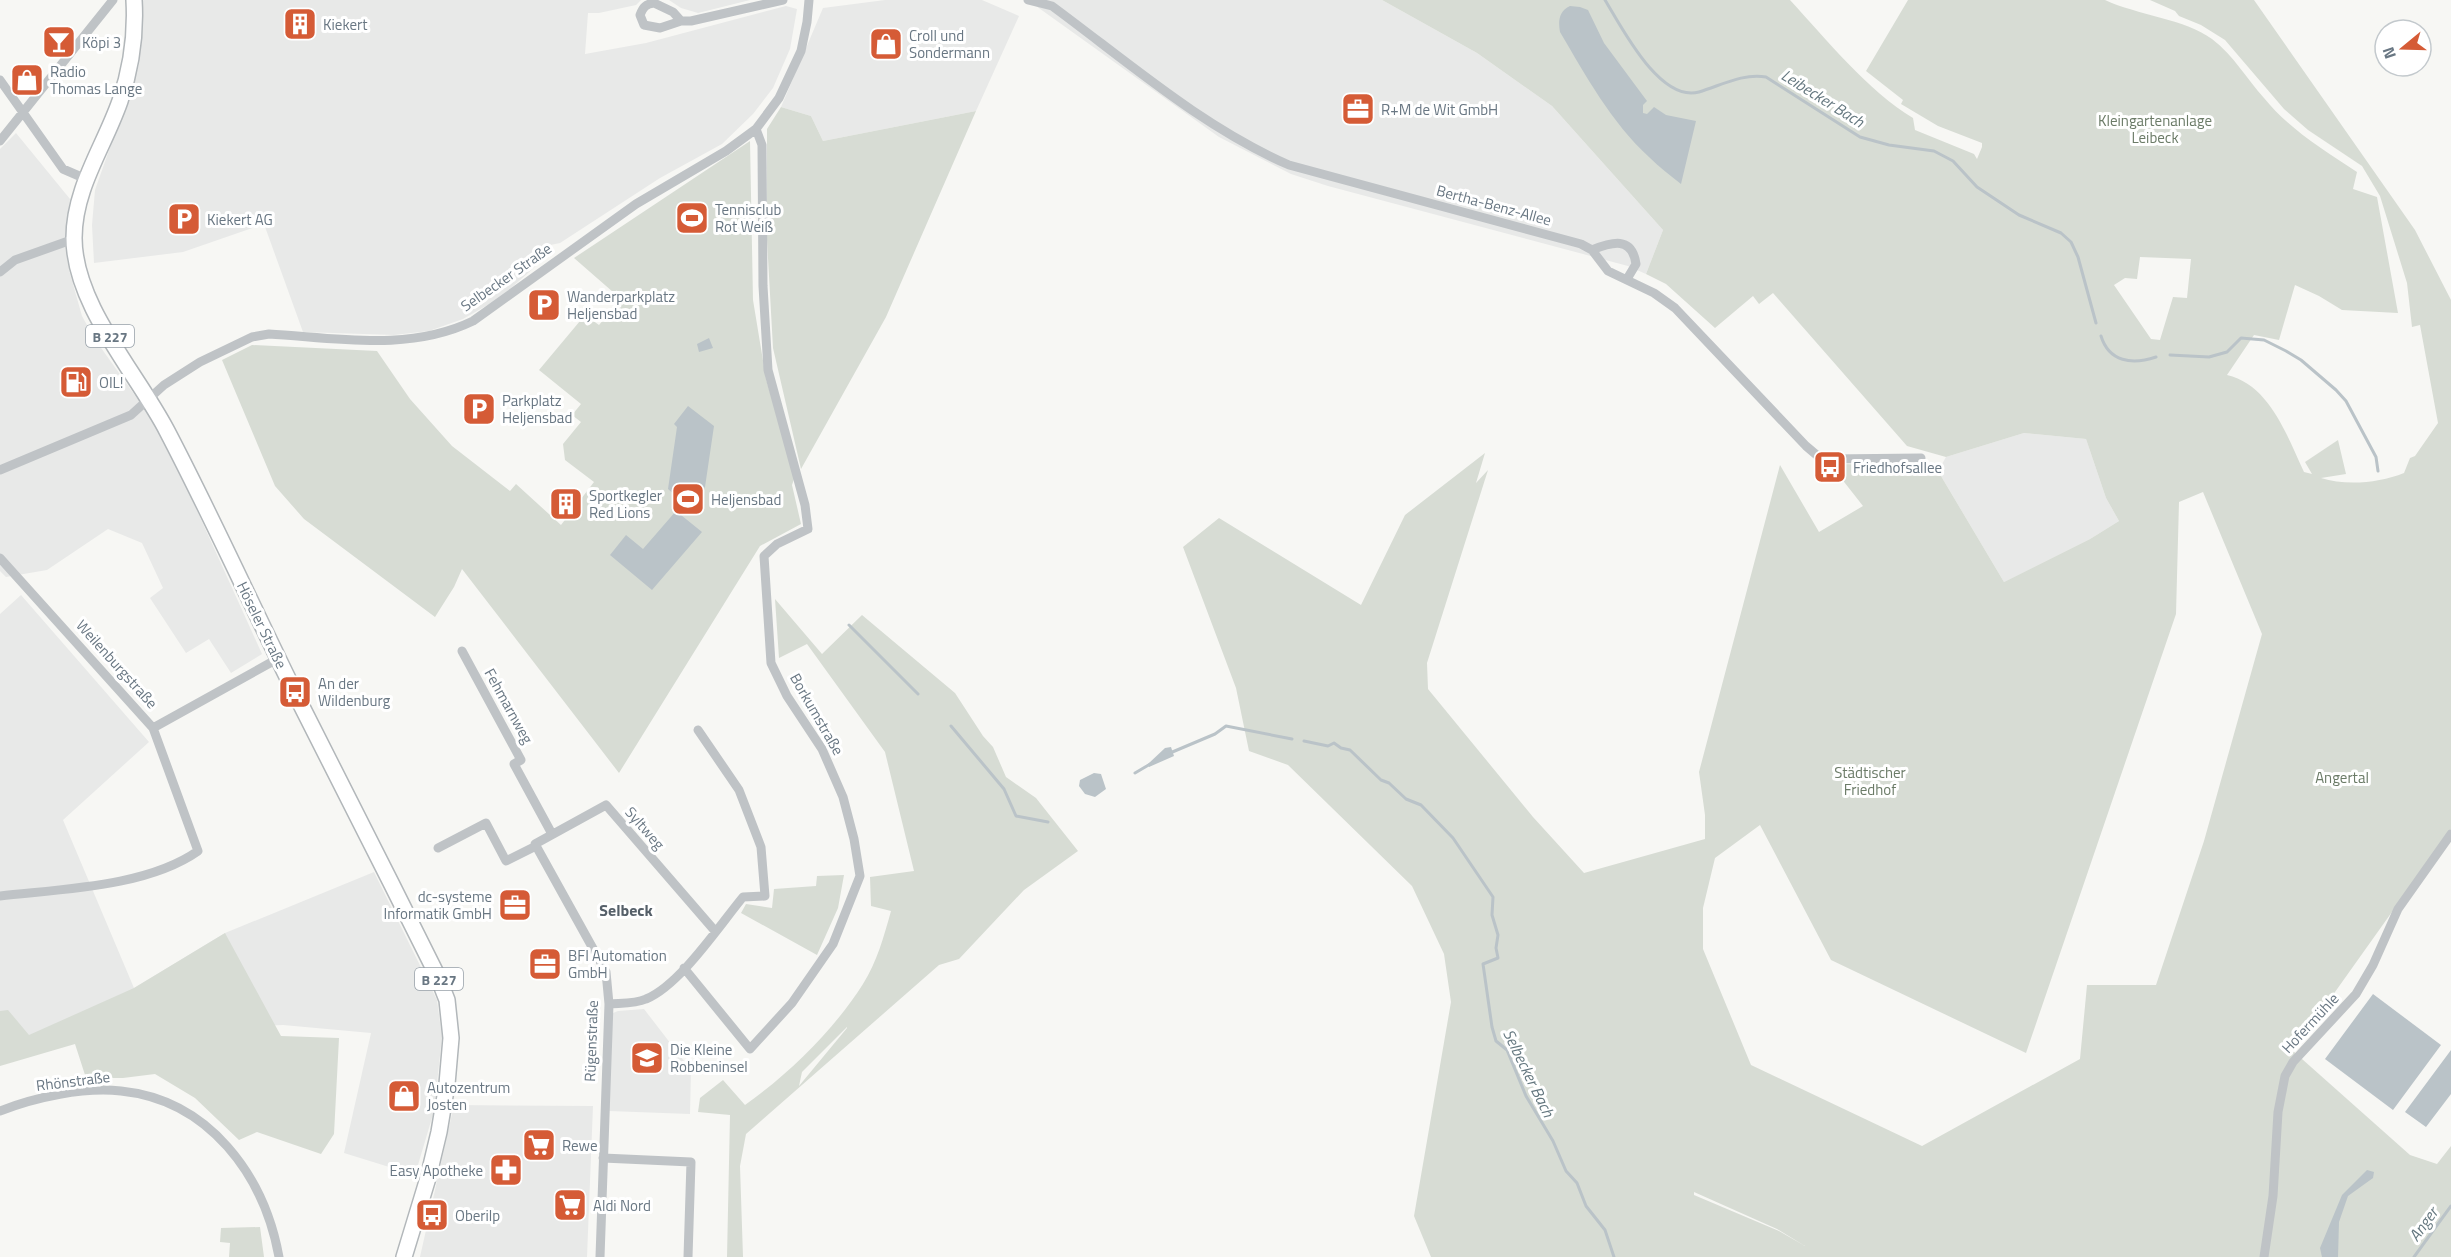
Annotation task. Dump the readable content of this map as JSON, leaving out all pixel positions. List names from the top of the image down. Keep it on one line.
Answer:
{"streets":{"main road":["B 227","Höseler Straße"],"street":["Bertha-Benz-Allee","Selbecker Straße","Weilenburgstraße","Fehmarnweg","Borkumstraße","Syltweg","Hofermühle","Rügenstraße","Rhönstraße"]},"crossings":[["Selbecker Straße","Höseler Straße"],["Selbecker Straße","Borkumstraße"],["Fehmarnweg","Syltweg"],["Syltweg","Rügenstraße"]],"districts":["Selbeck"],"water":["Leibecker Bach","Selbecker Bach","Anger"],"parks":["Kleingartenanlage Leibeck","Städtischer Friedhof","Angertal"],"places":{"building":["Kiekert","Sportkegler Red Lions"],"bar":["Köpi 3"],"shop":["Croll und Sondermann","Radio Thomas Lange","Autozentrum Josten"],"office":["R+M de Wit GmbH","dc-systeme Informatik GmbH","BFI Automation GmbH"],"sports":["Tennisclub Rot Weiß","Heljensbad"],"parking":["Kiekert AG","Wanderparkplatz Heljensbad","Parkplatz Heljensbad"],"fuel station":["OIL!"],"bus stop":["Friedhofsallee","An der Wildenburg","Oberilp"],"school or university":["Die Kleine Robbeninsel"],"supermarket":["Rewe","Aldi Nord"],"pharmacy":["Easy Apotheke"]},"north":"left"}
